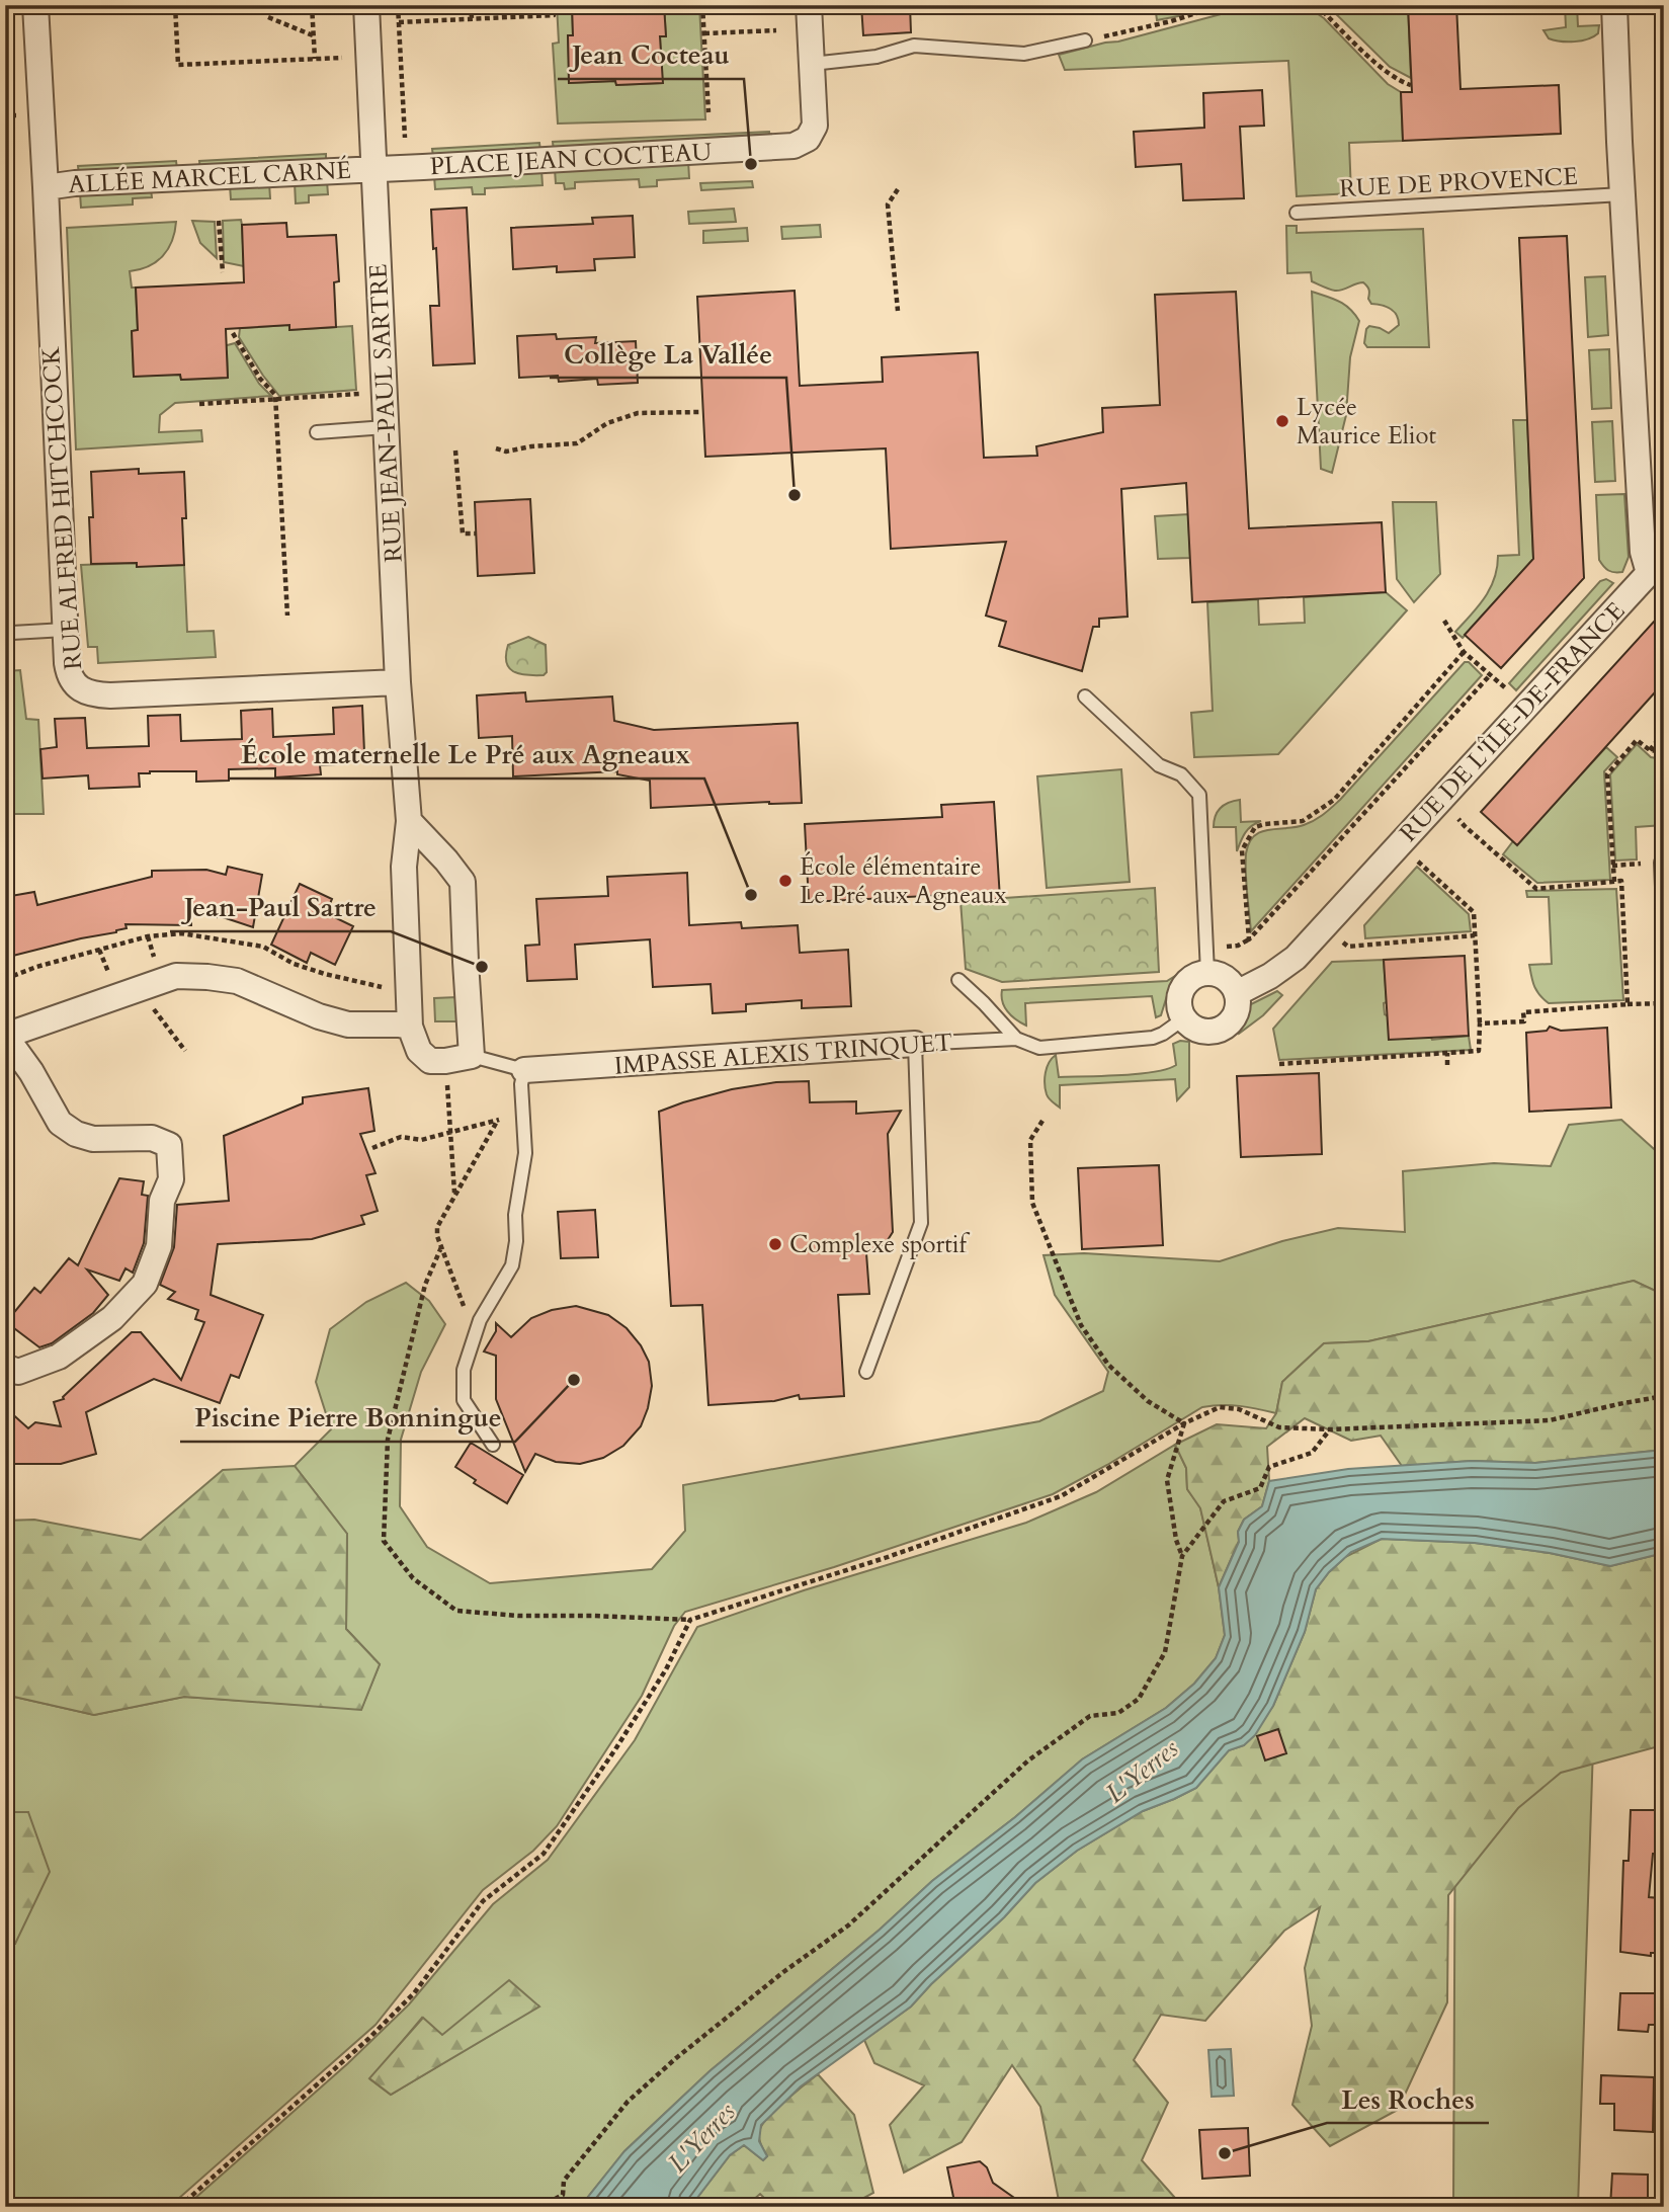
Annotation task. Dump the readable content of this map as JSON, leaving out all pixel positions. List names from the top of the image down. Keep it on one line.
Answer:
{"streets":{"street":["PLACE JEAN COCTEAU","ALLÉE MARCEL CARNÉ","RUE JEAN-PAUL SARTRE","RUE ALFRED HITCHCOCK","RUE DE L'ÎLE-DE-FRANCE","IMPASSE ALEXIS TRINQUET"],"lane":["RUE DE PROVENCE"]},"crossings":[["PLACE JEAN COCTEAU","ALLÉE MARCEL CARNÉ"],["PLACE JEAN COCTEAU","RUE JEAN-PAUL SARTRE"],["ALLÉE MARCEL CARNÉ","RUE JEAN-PAUL SARTRE"],["ALLÉE MARCEL CARNÉ","RUE ALFRED HITCHCOCK"],["RUE DE PROVENCE","RUE DE L'ÎLE-DE-FRANCE"],["RUE JEAN-PAUL SARTRE","RUE ALFRED HITCHCOCK"],["RUE JEAN-PAUL SARTRE","IMPASSE ALEXIS TRINQUET"],["RUE DE L'ÎLE-DE-FRANCE","IMPASSE ALEXIS TRINQUET"]],"water":["L'Yerres"],"places":["Jean Cocteau","Lycée Maurice Eliot","Collège La Vallée","École élémentaire Le Pré aux Agneaux","École maternelle Le Pré aux Agneaux","Jean-Paul Sartre","Complexe sportif","Piscine Pierre Bonningue","Les Roches"]}
